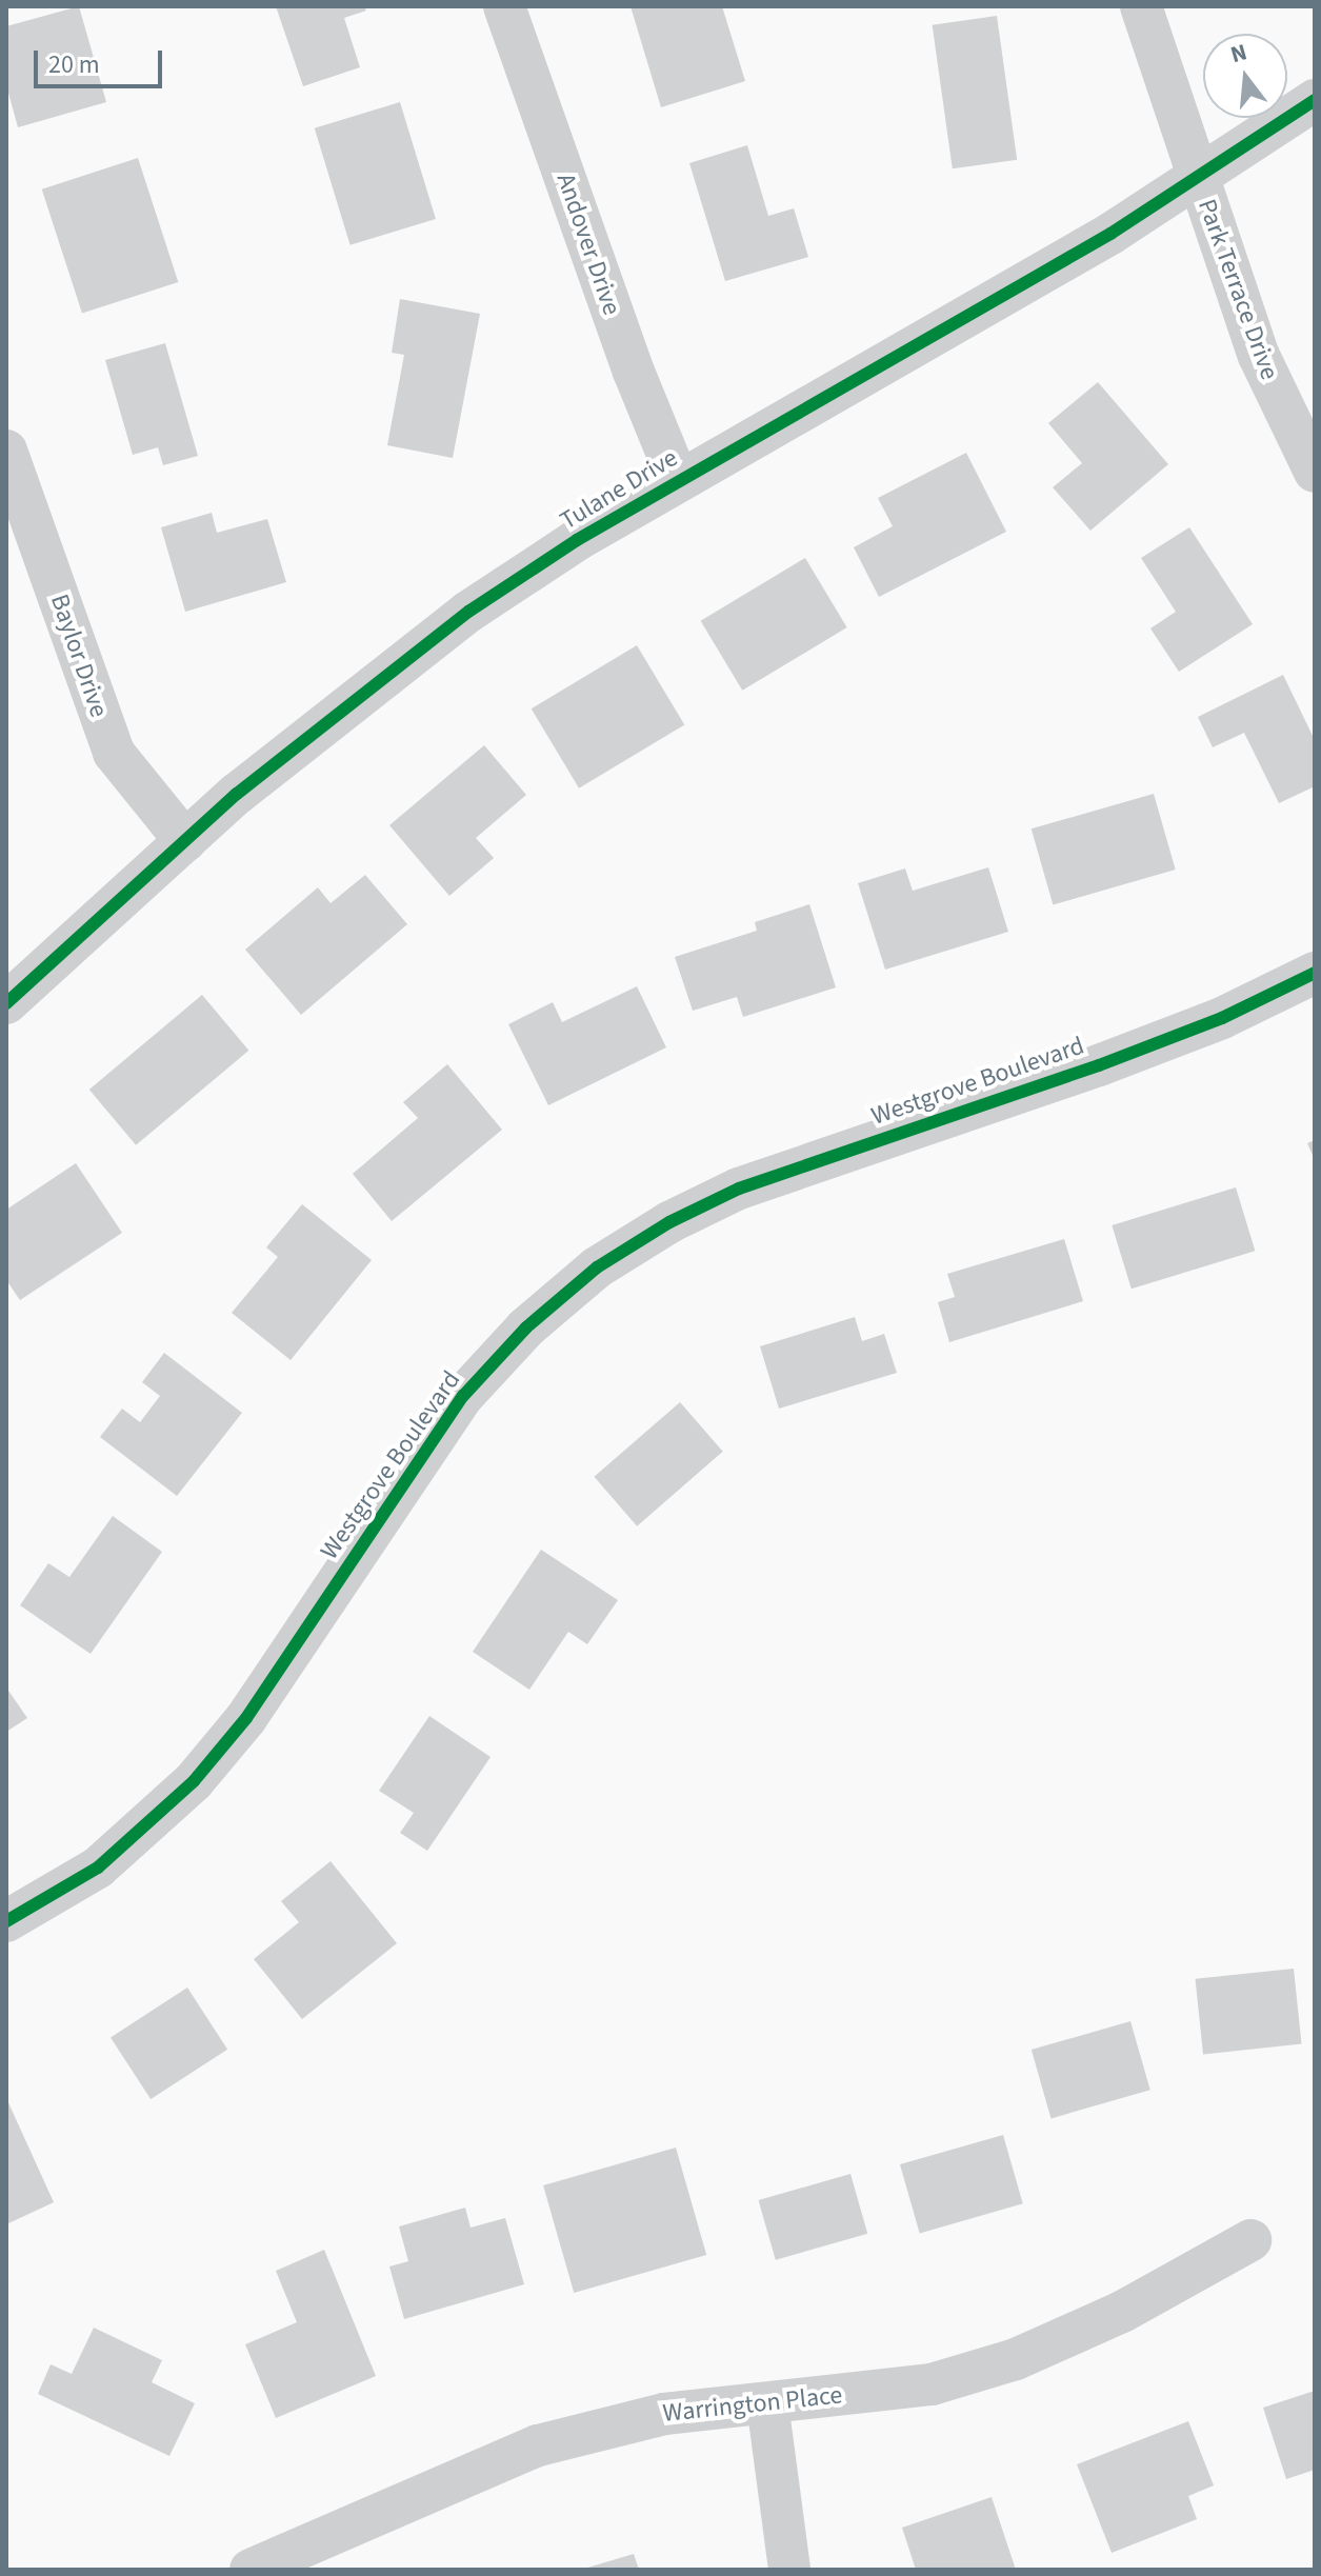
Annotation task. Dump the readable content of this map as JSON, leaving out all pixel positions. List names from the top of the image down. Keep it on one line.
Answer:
{"streets":{"street":["Andover Drive","Park Terrace Drive","Tulane Drive","Baylor Drive","Westgrove Boulevard","Warrington Place"]},"crossings":[["Andover Drive","Tulane Drive"],["Park Terrace Drive","Tulane Drive"],["Tulane Drive","Baylor Drive"]],"scale_bar":"20 m","north":"top"}
